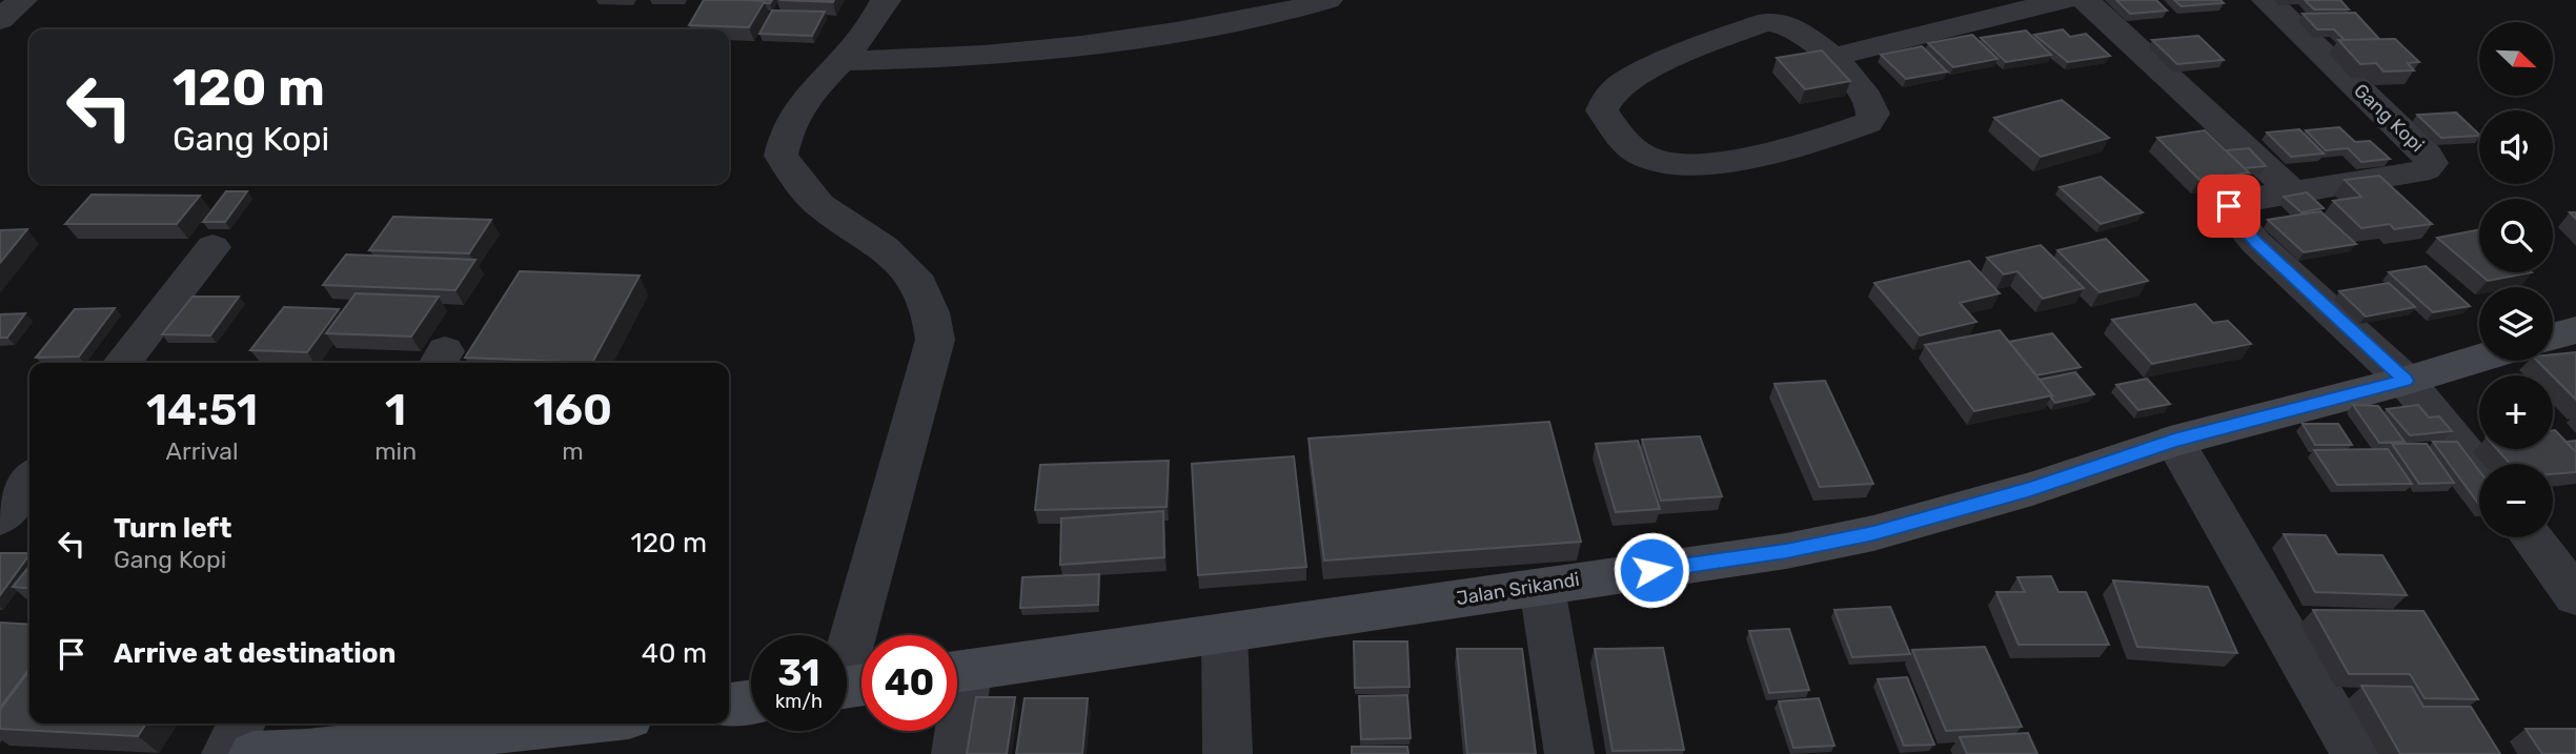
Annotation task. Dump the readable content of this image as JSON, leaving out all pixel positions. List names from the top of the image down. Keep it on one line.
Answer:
{"streets":{"street":["Gang Kopi","Jalan Srikandi"]},"crossings":[["Gang Kopi","Jalan Srikandi"]],"north":"bottom right","page":{"map_buttons":["+","−"],"turn":["120 m","Gang Kopi"],"eta":["14:51","Arrival","1","min","160","m"],"list":[{"name":"Turn left","note":"Gang Kopi","value":"120 m"},{"name":"Arrive at destination","value":"40 m"}],"speed":"31 km/h","limit":"40"}}
